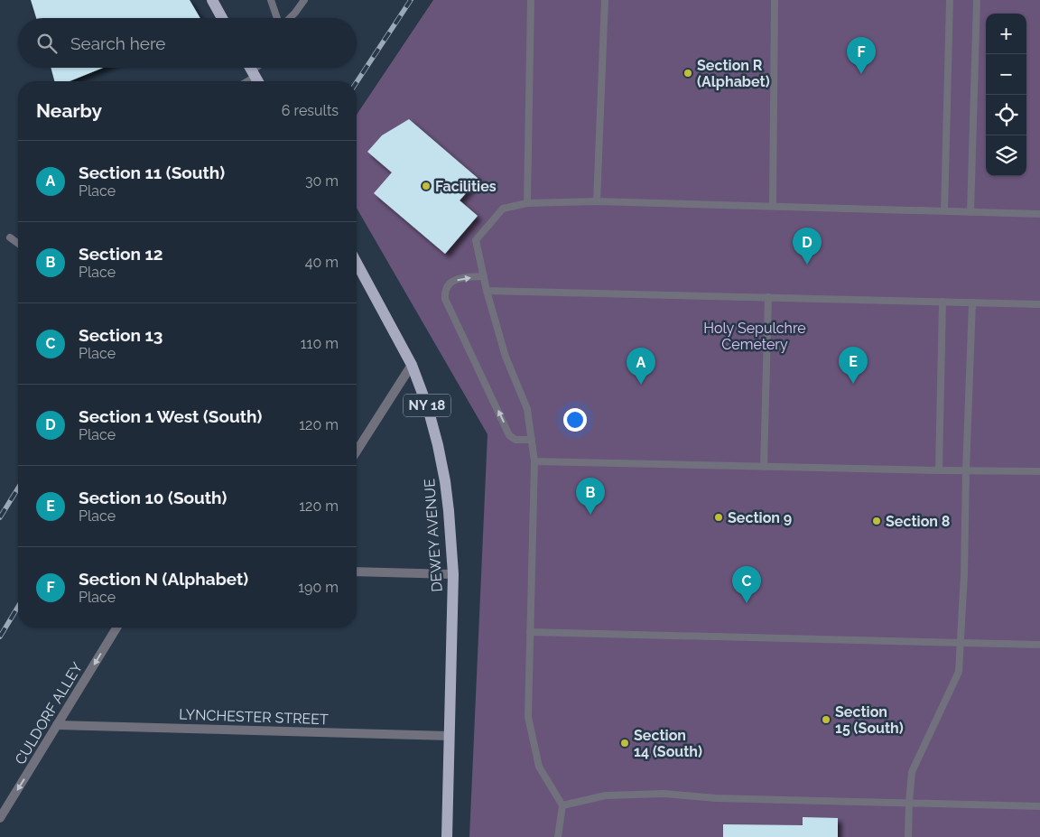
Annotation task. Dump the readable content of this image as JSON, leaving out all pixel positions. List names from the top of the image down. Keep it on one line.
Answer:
{"streets":{"main road":["NY 18","DEWEY AVENUE"],"street":["CULDORF ALLEY","LYNCHESTER STREET"]},"crossings":[["DEWEY AVENUE","LYNCHESTER STREET"],["CULDORF ALLEY","LYNCHESTER STREET"]],"one_way":["CULDORF ALLEY"],"parks":["Holy Sepulchre Cemetery"],"places":["Section R (Alphabet)","Facilities","Section 9","Section 8","Section 15 (South)","Section 14 (South)"],"page":{"map_buttons":["+","−"],"search":"Search here","pins":["F","D","E","A","B","C"],"heading":["Nearby","6 results"],"list":[{"mark":"A","name":"Section 11 (South)","note":"Place","value":"30 m"},{"mark":"B","name":"Section 12","note":"Place","value":"40 m"},{"mark":"C","name":"Section 13","note":"Place","value":"110 m"},{"mark":"D","name":"Section 1 West (South)","note":"Place","value":"120 m"},{"mark":"E","name":"Section 10 (South)","note":"Place","value":"120 m"},{"mark":"F","name":"Section N (Alphabet)","note":"Place","value":"190 m"}]}}
